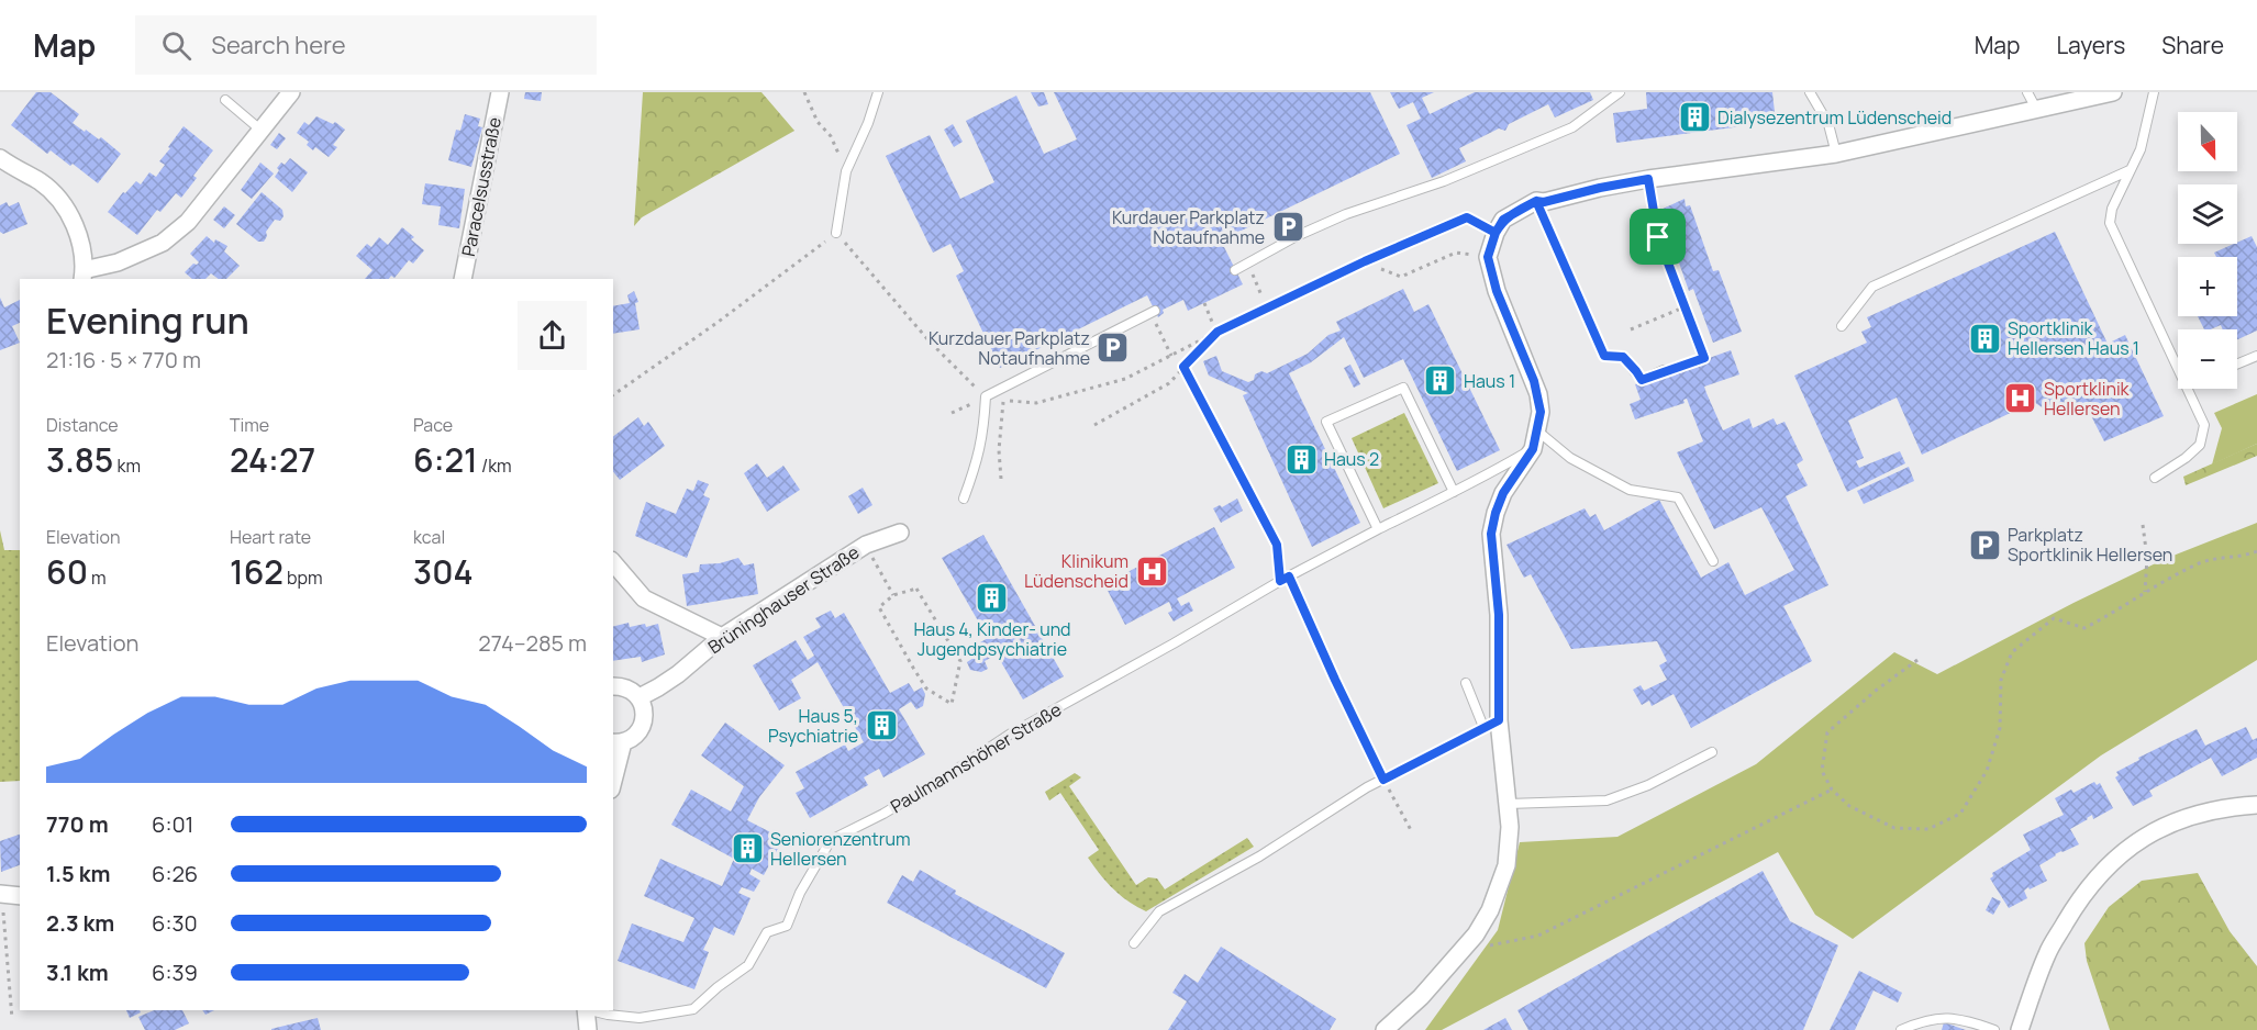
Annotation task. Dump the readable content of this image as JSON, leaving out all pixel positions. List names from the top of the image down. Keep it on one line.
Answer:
{"streets":{"street":["Paracelsusstraße","Brüninghauser Straße"],"lane":["Paulmannshöher Straße"]},"places":{"building":["Dialysezentrum Lüdenscheid","Sportklinik Hellersen Haus 1","Haus 1","Haus 2","Haus 4, Kinder- und Jugendpsychiatrie","Haus 5, Psychiatrie","Seniorenzentrum Hellersen"],"parking":["Kurdauer Parkplatz Notaufnahme","Kurzdauer Parkplatz Notaufnahme","Parkplatz Sportklinik Hellersen"],"hospital":["Sportklinik Hellersen","Klinikum Lüdenscheid"]},"north":"bottom","page":{"header":"Map","search":"Search here","nav":["Map","Layers","Share"],"map_buttons":["+","−"],"heading":["Evening run","21:16 · 5 × 770 m"],"stats":[["Distance","3.85 km"],["Time","24:27"],["Pace","6:21 /km"],["Elevation","60 m"],["Heart rate","162 bpm"],["kcal","304"]],"chart":["Elevation","274–285 m"],"list":[{"name":"770 m","note":"6:01"},{"name":"1.5 km","note":"6:26"},{"name":"2.3 km","note":"6:30"},{"name":"3.1 km","note":"6:39"}]}}
